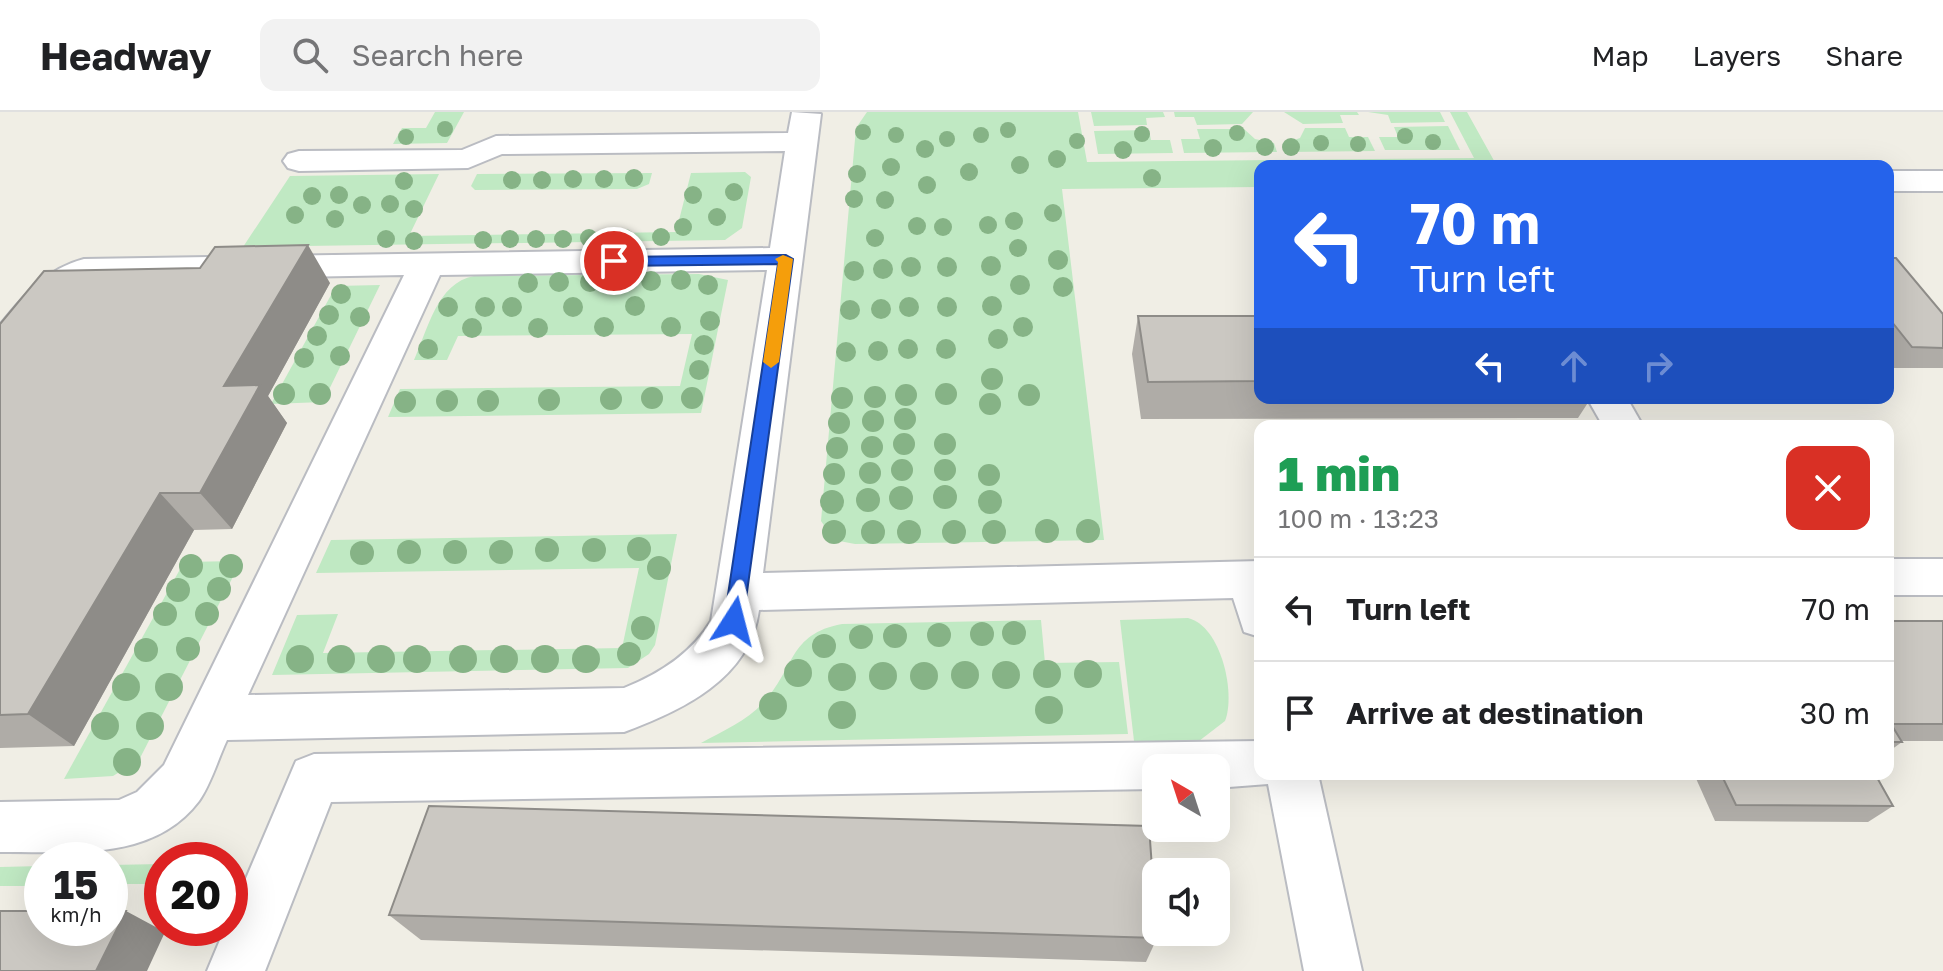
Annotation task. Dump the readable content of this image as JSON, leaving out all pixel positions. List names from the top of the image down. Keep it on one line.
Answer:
{"north":"top left","page":{"header":"Headway","search":"Search here","nav":["Map","Layers","Share"],"turn":["70 m","Turn left"],"heading":["1 min","100 m · 13:23"],"list":[{"name":"Turn left","value":"70 m"},{"name":"Arrive at destination","value":"30 m"}],"speed":"15 km/h","limit":"20"}}
